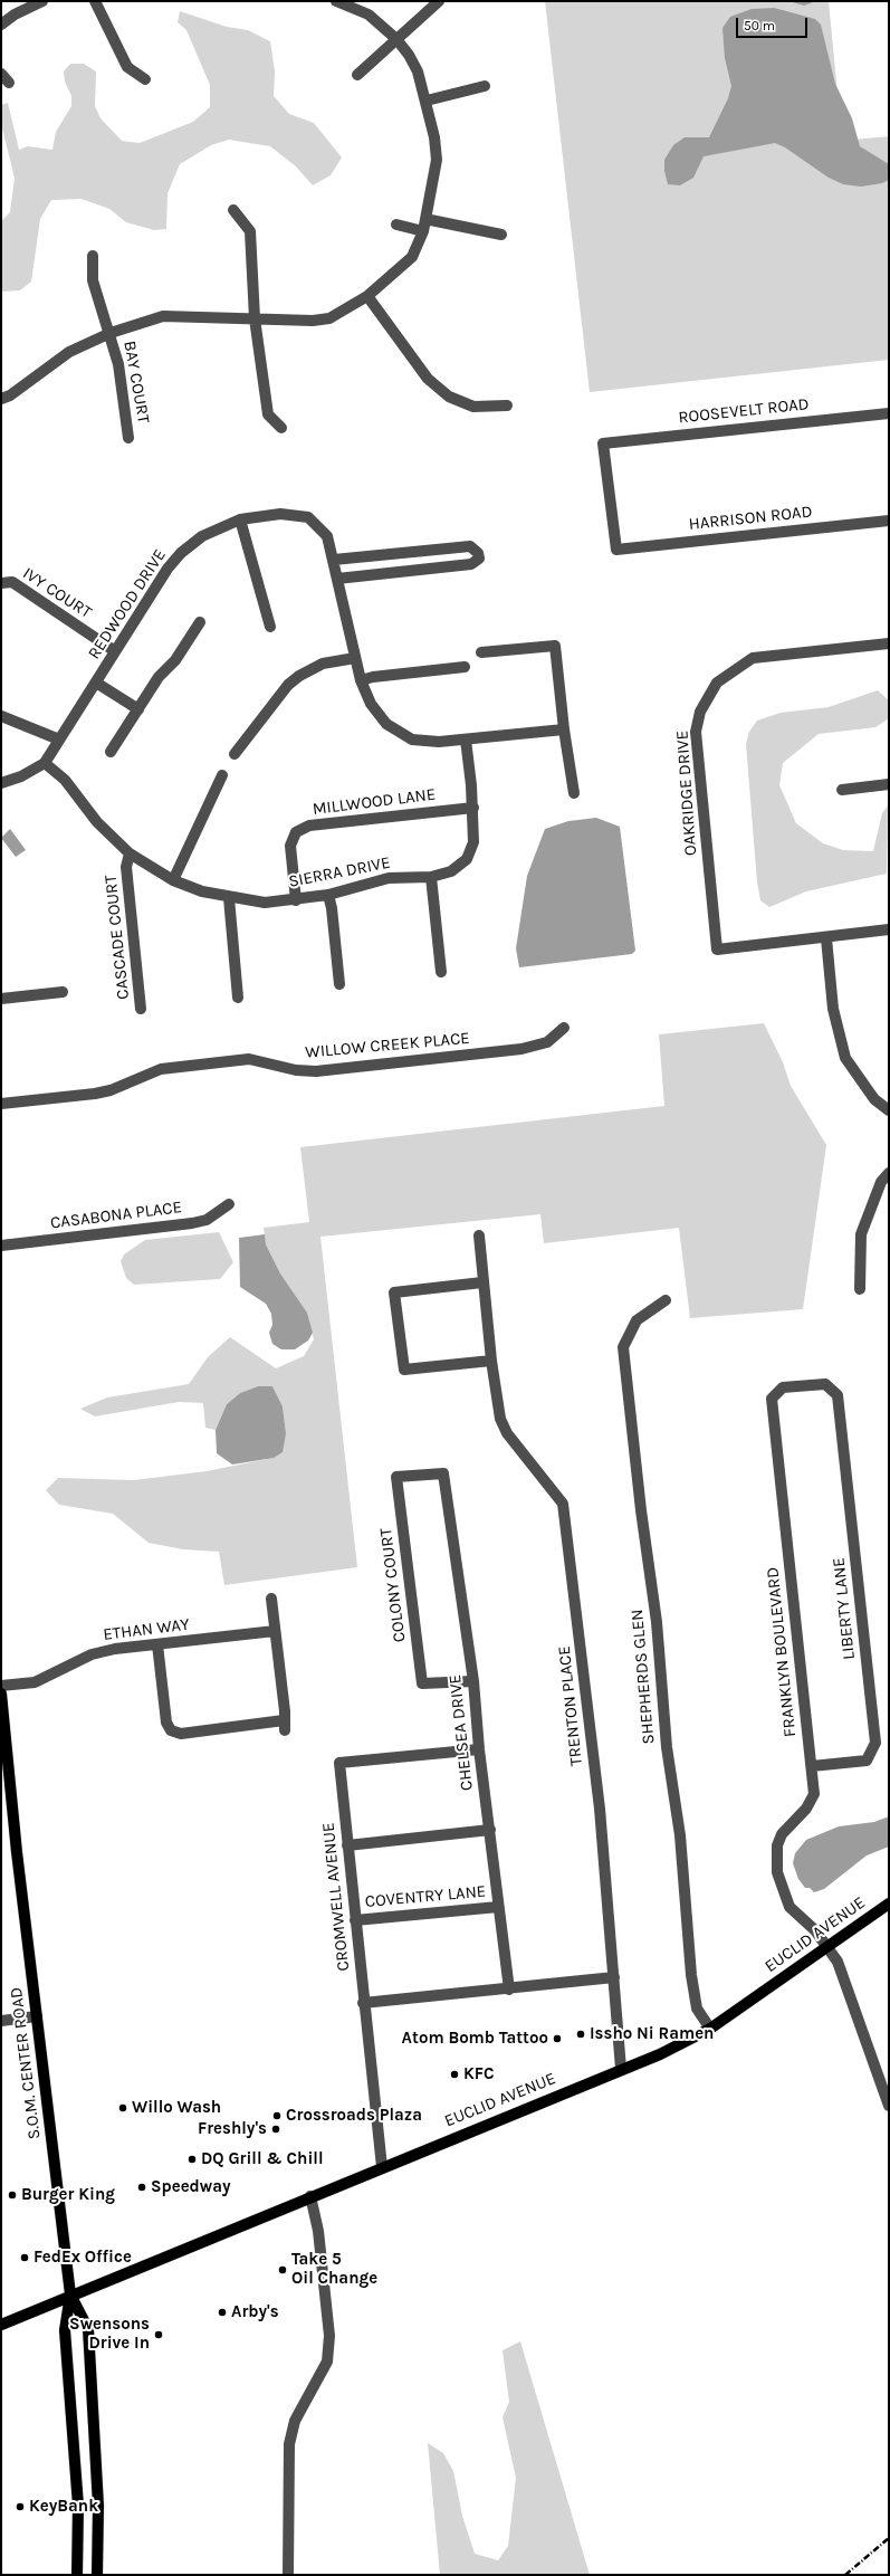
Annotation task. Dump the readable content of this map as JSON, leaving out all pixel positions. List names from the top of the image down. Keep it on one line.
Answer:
{"streets":{"main road":["EUCLID AVENUE","S.O.M. CENTER ROAD"],"street":["BAY COURT","ROOSEVELT ROAD","HARRISON ROAD","IVY COURT","REDWOOD DRIVE","OAKRIDGE DRIVE","MILLWOOD LANE","SIERRA DRIVE","CASCADE COURT","WILLOW CREEK PLACE","CASABONA PLACE","COLONY COURT","LIBERTY LANE","ETHAN WAY","FRANKLYN BOULEVARD","SHEPHERDS GLEN","TRENTON PLACE","CHELSEA DRIVE","CROMWELL AVENUE","COVENTRY LANE"]},"crossings":[["ROOSEVELT ROAD","HARRISON ROAD"],["IVY COURT","REDWOOD DRIVE"],["REDWOOD DRIVE","CASCADE COURT"],["MILLWOOD LANE","SIERRA DRIVE"],["SIERRA DRIVE","CASCADE COURT"],["COLONY COURT","CHELSEA DRIVE"],["LIBERTY LANE","FRANKLYN BOULEVARD"],["FRANKLYN BOULEVARD","EUCLID AVENUE"],["SHEPHERDS GLEN","EUCLID AVENUE"],["TRENTON PLACE","EUCLID AVENUE"],["CHELSEA DRIVE","CROMWELL AVENUE"],["CHELSEA DRIVE","COVENTRY LANE"],["CROMWELL AVENUE","COVENTRY LANE"],["CROMWELL AVENUE","EUCLID AVENUE"],["EUCLID AVENUE","S.O.M. CENTER ROAD"]],"places":["Issho Ni Ramen","Atom Bomb Tattoo","KFC","Willo Wash","Crossroads Plaza","Freshly's","DQ Grill & Chill","Speedway","Burger King","FedEx Office","Take 5 Oil Change","Arby's","Swensons Drive In","KeyBank"],"scale_bar":"50 m"}
